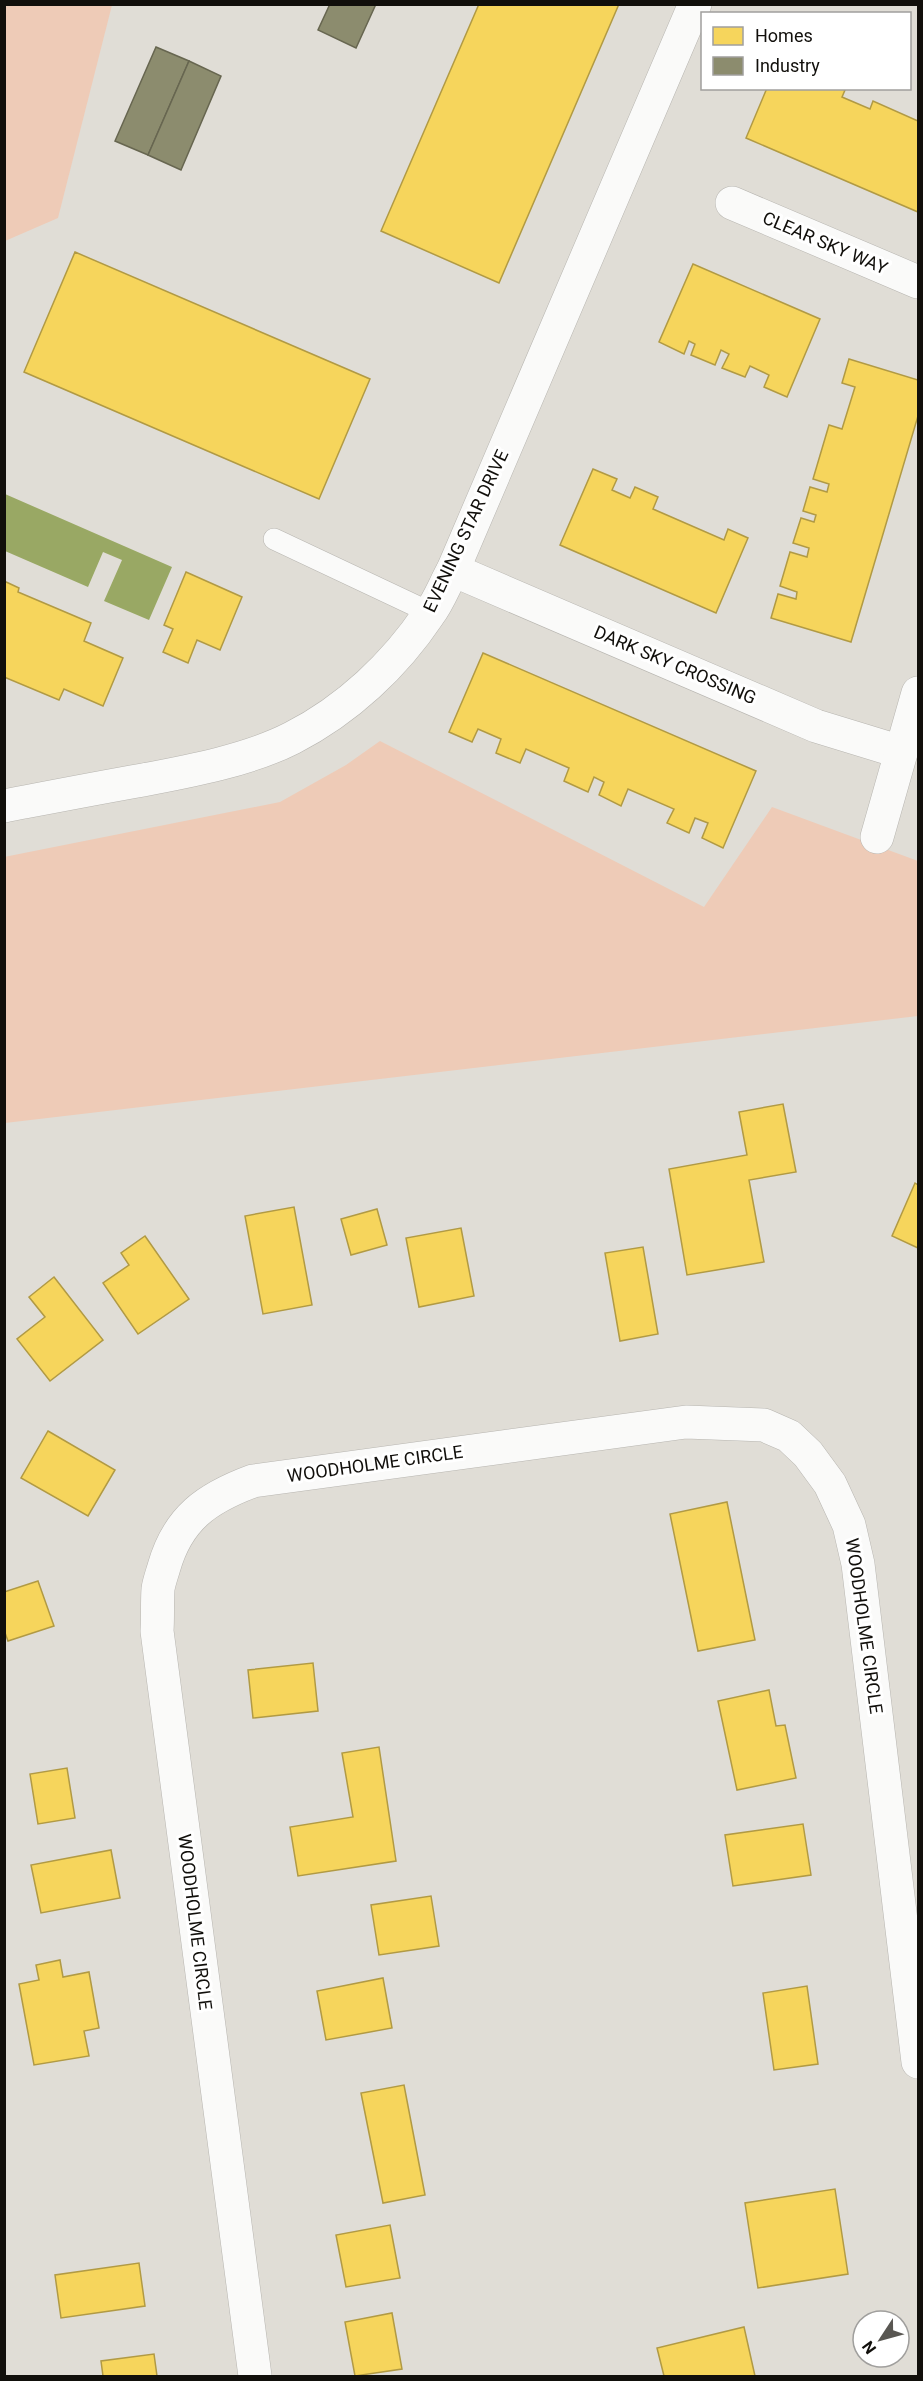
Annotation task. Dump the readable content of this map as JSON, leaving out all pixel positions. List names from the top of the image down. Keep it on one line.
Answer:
{"streets":{"street":["CLEAR SKY WAY","EVENING STAR DRIVE","DARK SKY CROSSING","WOODHOLME CIRCLE"]},"crossings":[["EVENING STAR DRIVE","DARK SKY CROSSING"]],"legend":["Homes","Industry"],"north":"bottom left"}
